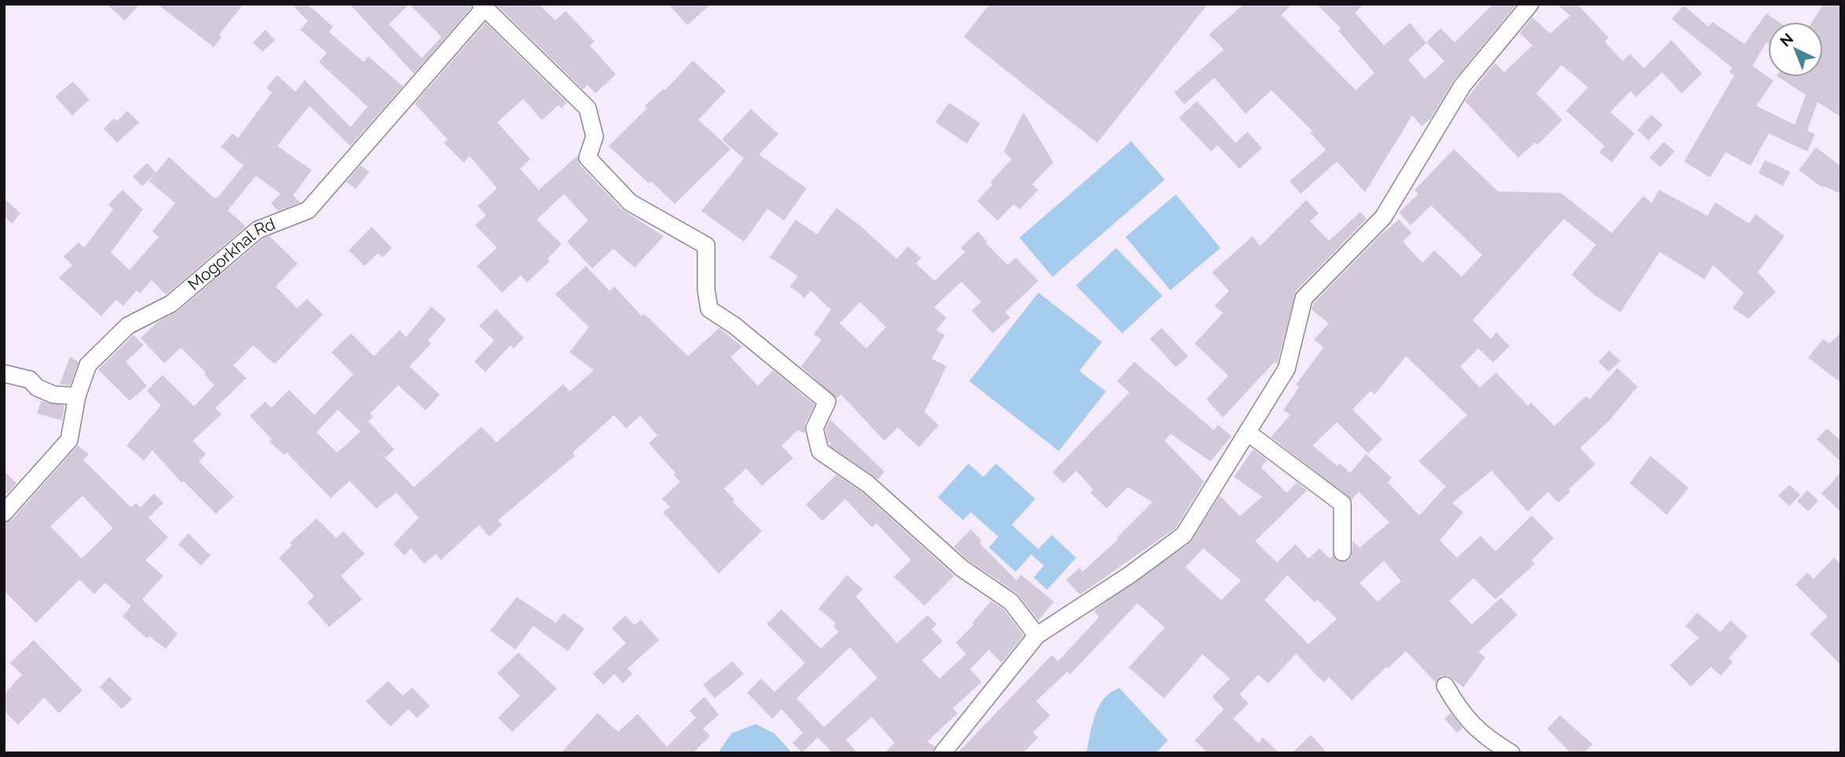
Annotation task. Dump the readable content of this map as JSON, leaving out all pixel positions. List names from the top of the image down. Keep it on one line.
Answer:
{"streets":{"street":["Mogorkhal Rd"]},"north":"top left"}
